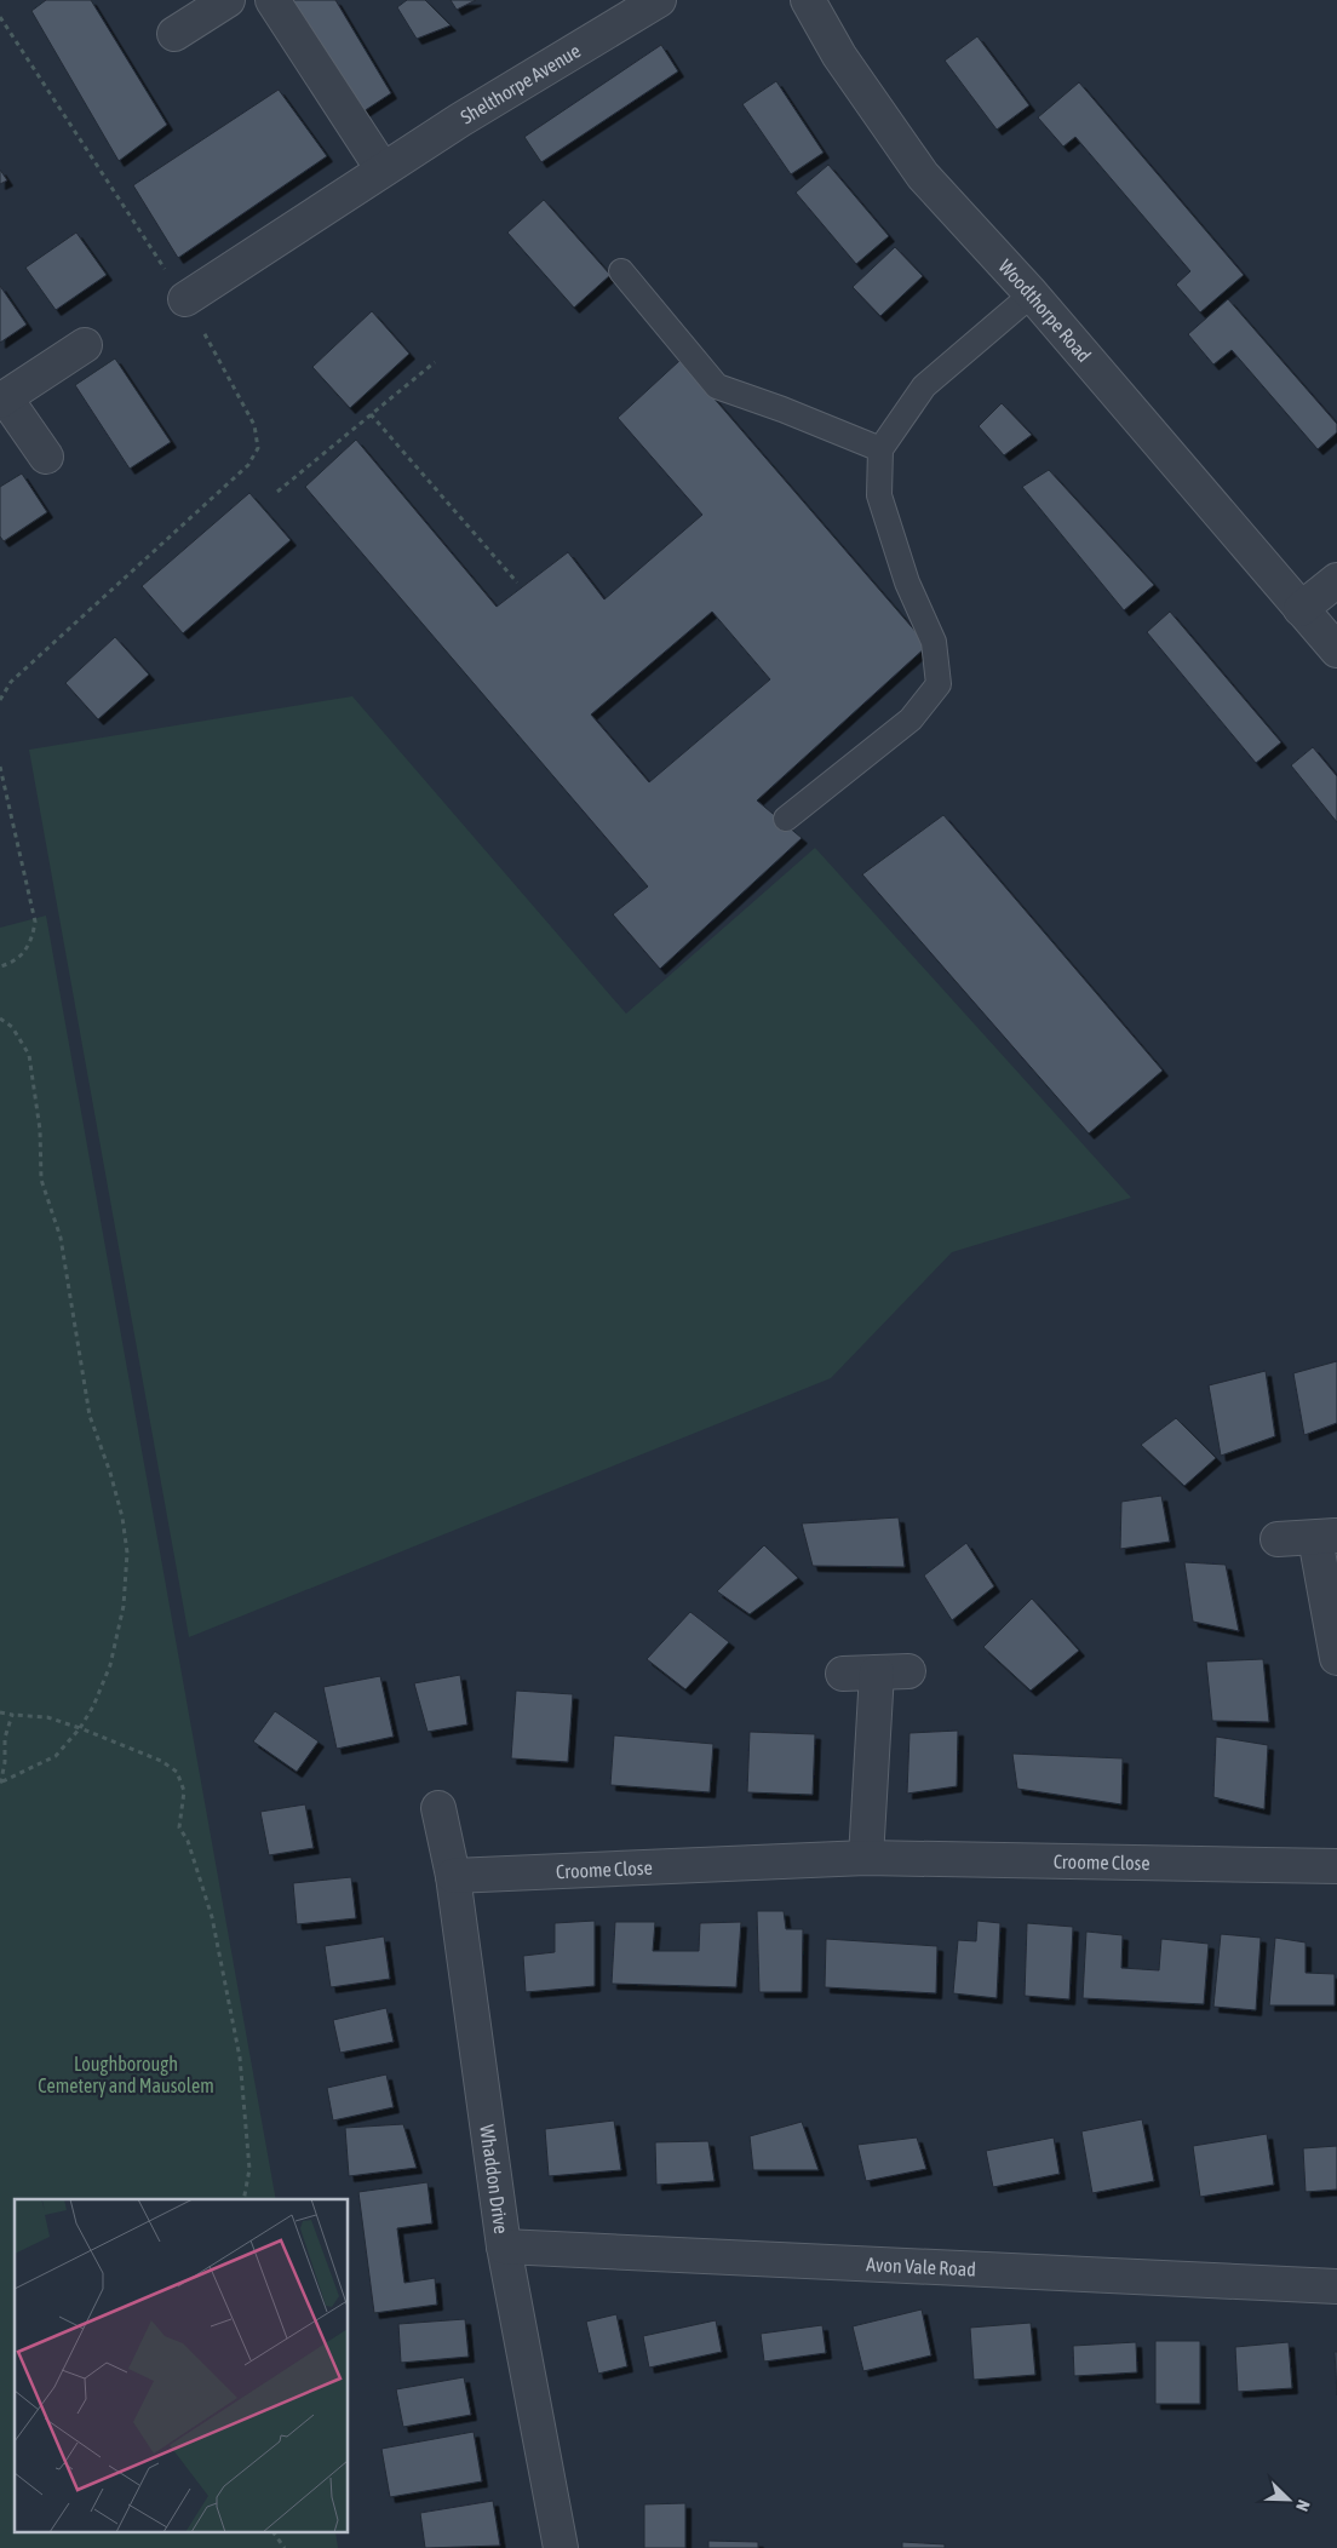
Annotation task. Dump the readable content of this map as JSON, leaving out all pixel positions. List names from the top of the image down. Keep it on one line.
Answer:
{"streets":{"street":["Shelthorpe Avenue","Woodthorpe Road","Croome Close","Whaddon Drive","Avon Vale Road"]},"crossings":[["Croome Close","Whaddon Drive"],["Whaddon Drive","Avon Vale Road"]],"parks":["Loughborough Cemetery and Mausolem"],"north":"bottom right"}
